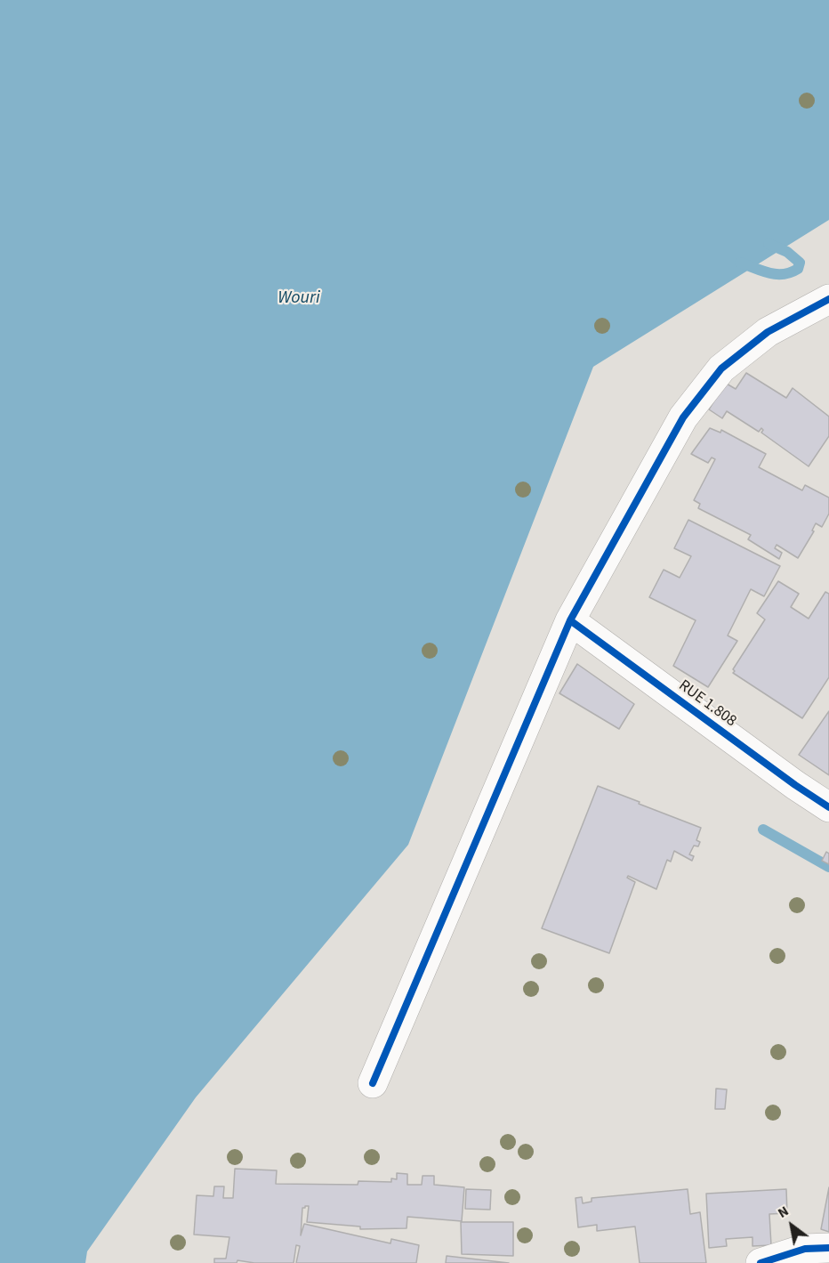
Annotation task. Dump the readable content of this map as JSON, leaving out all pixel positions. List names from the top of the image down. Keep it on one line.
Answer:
{"streets":{"street":["RUE 1.808"]},"water":["Wouri"],"north":"top left"}
